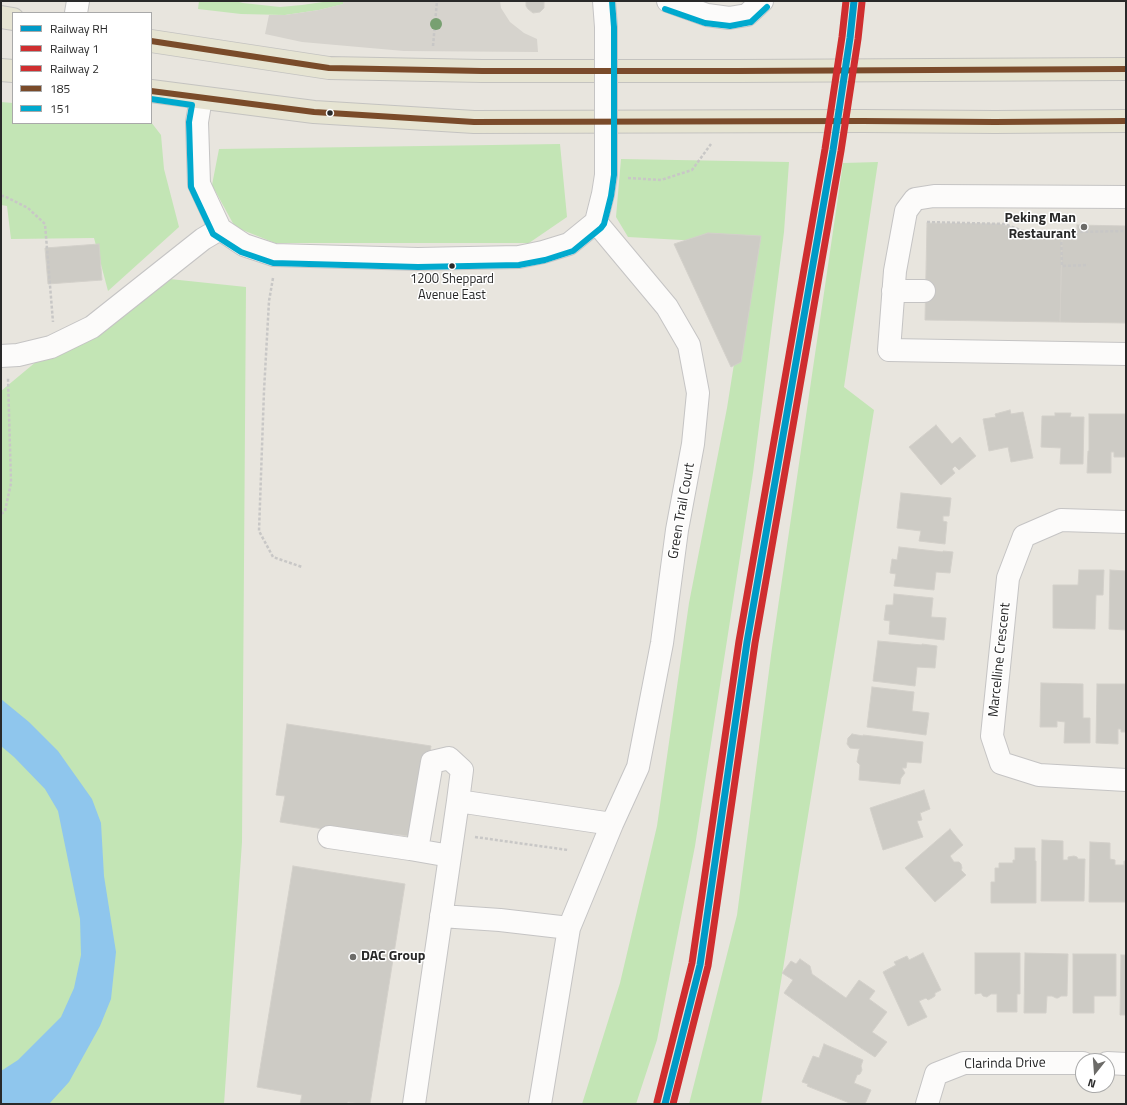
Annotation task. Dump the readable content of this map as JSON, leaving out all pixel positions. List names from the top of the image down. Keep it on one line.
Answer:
{"streets":{"street":["Green Trail Court","Marcelline Crescent","Clarinda Drive"]},"places":["Peking Man Restaurant","1200 Sheppard Avenue East","DAC Group"],"lines":["rail line RH","rail line 2","transit line 151","rail line 1","transit line 185"],"legend":["Railway RH","Railway 1","Railway 2","185","151"],"north":"bottom"}
